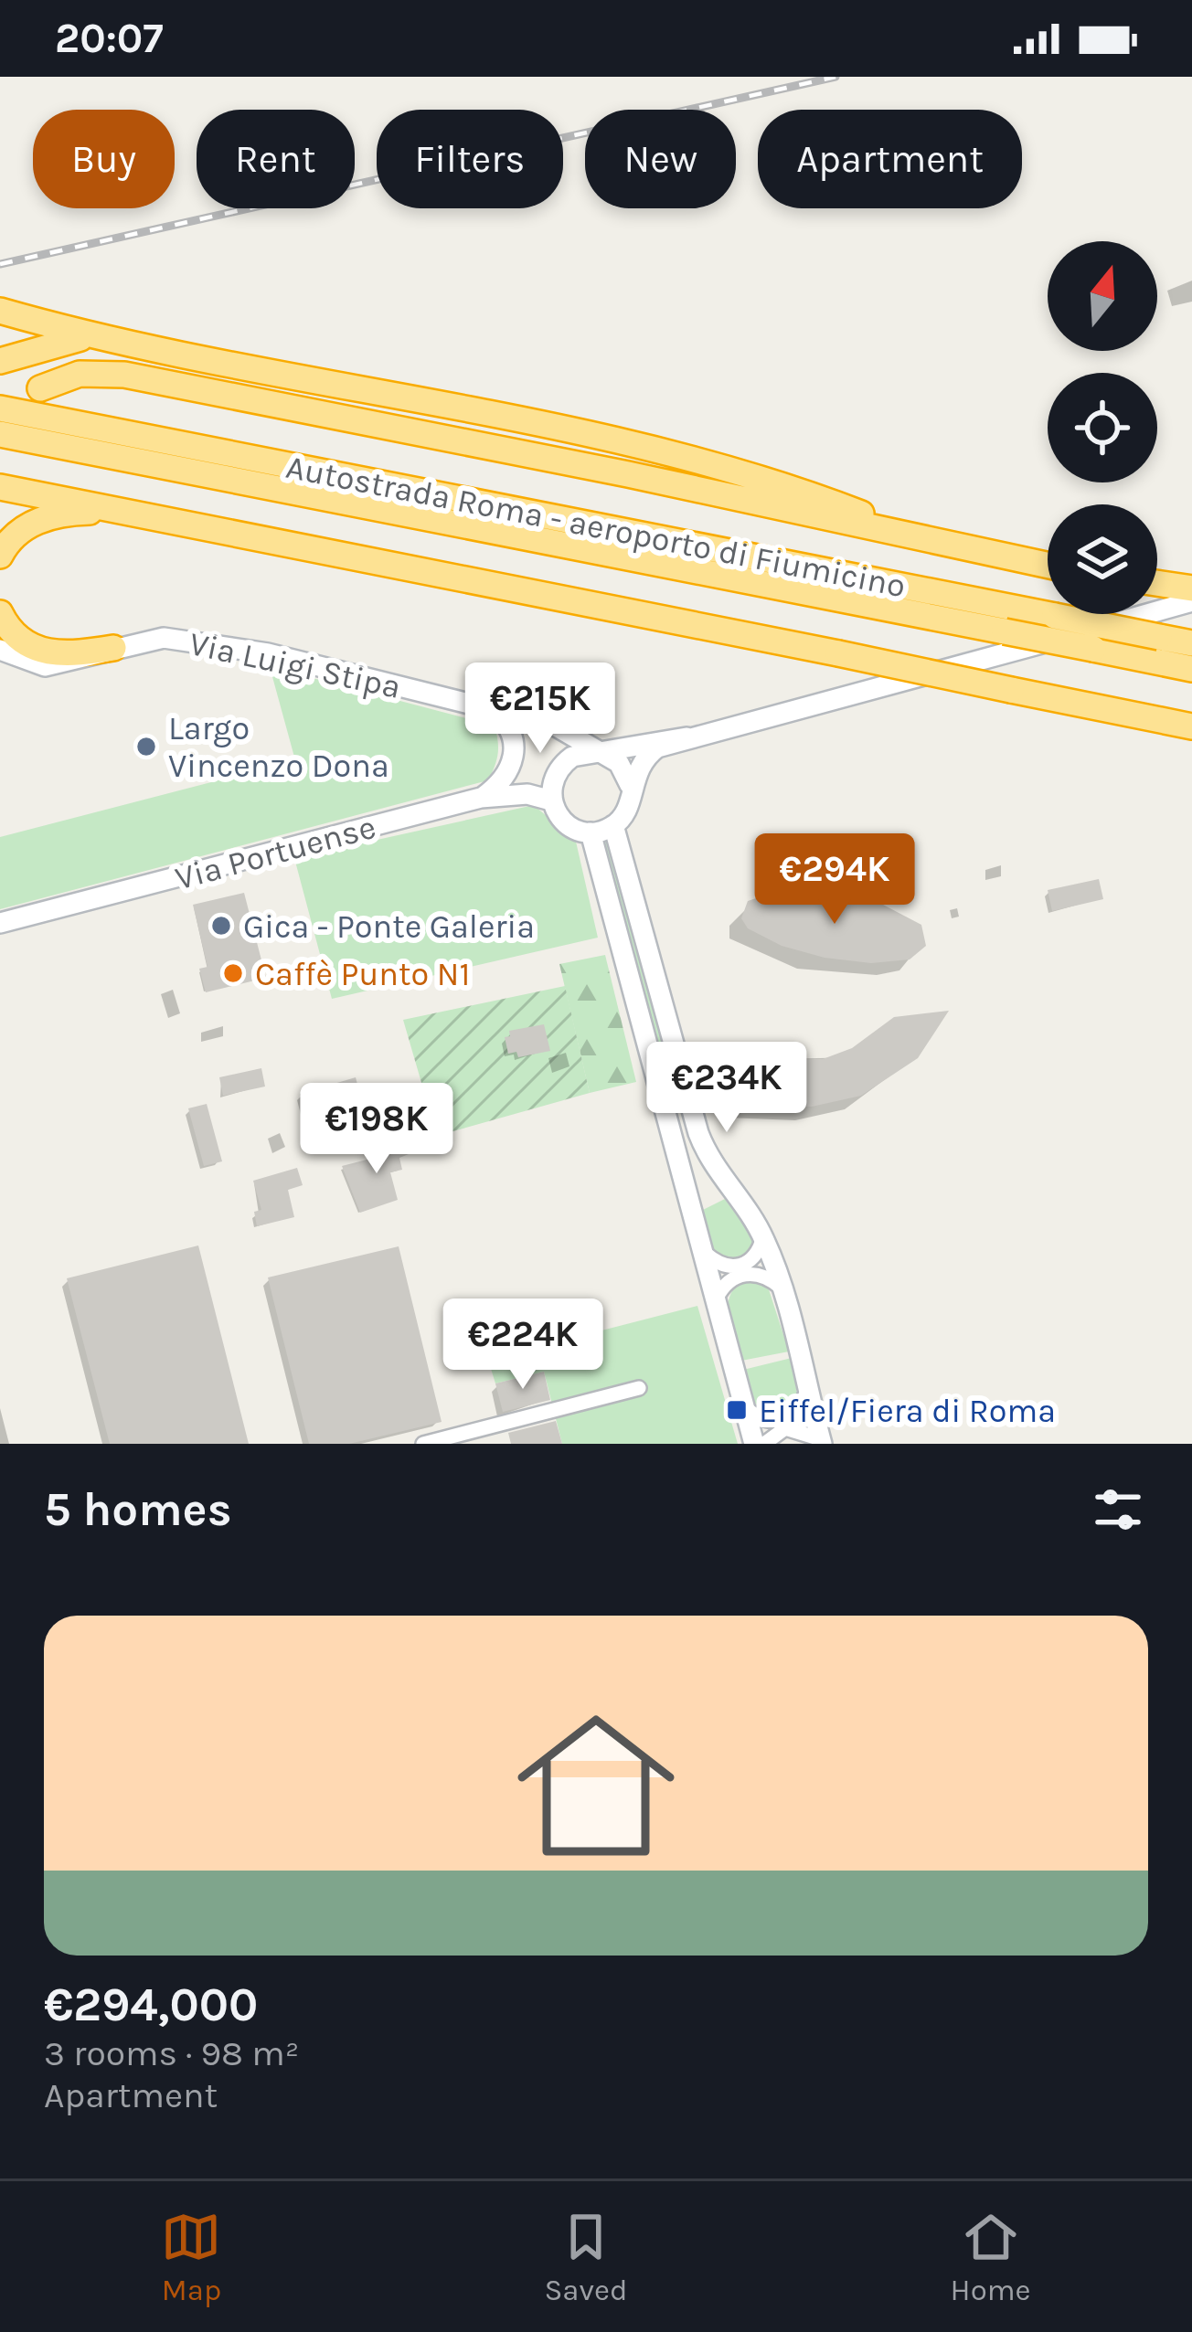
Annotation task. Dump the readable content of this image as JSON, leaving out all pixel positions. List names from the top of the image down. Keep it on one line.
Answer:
{"streets":{"highway":["Autostrada Roma - aeroporto di Fiumicino"],"main road":["Via Luigi Stipa","Via Portuense"]},"crossings":[["Via Luigi Stipa","Via Portuense"]],"places":{"other":["Largo Vincenzo Dona","Gica - Ponte Galeria","Caffè Punto N1"],"transit":["Eiffel/Fiera di Roma"]},"north":"top","page":{"status":"20:07","chip":["Buy","Rent","Filters","New","Apartment"],"price":["€215K","€294K","€234K","€198K","€224K"],"heading":"5 homes","list":[{"name":"€294,000","note":"3 rooms · 98 m² · Apartment"}],"tabs":["Map","Saved","Home"]}}
